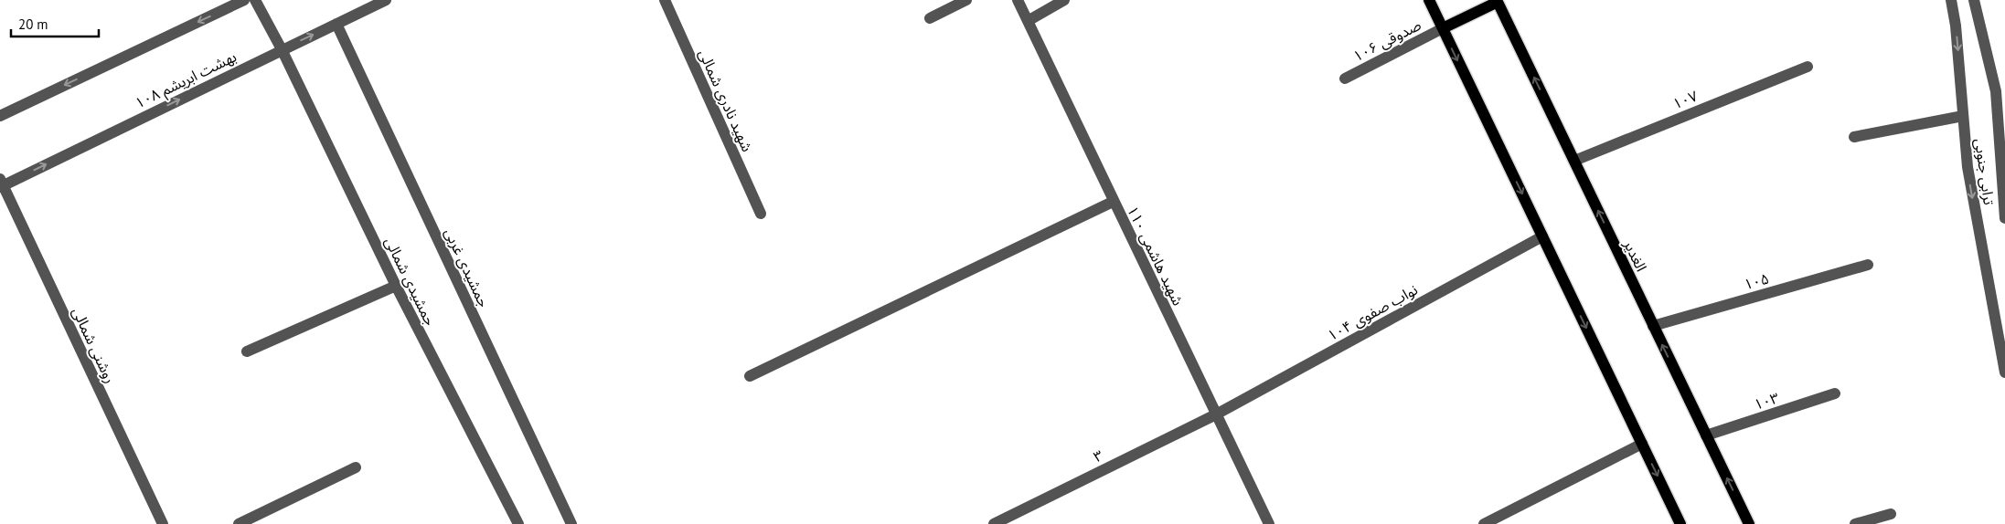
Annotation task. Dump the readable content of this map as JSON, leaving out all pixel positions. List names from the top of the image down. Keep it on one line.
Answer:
{"streets":{"main road":["الغدیر"],"street":["صدوقی ۱۰۶","بهشت ابریشم ۱۰۸","۱۰۷","شهید نادری شمالی","ترابی جنوبی","شهید هاشمی ۱۱۰","جمشیدی غربی","جمشیدی شمالی","۱۰۵","نواب صفوی ۱۰۴","روشنی شمالی","۱۰۳","۳"]},"crossings":[["بهشت ابریشم ۱۰۸","جمشیدی غربی"],["بهشت ابریشم ۱۰۸","جمشیدی شمالی"],["بهشت ابریشم ۱۰۸","روشنی شمالی"],["۱۰۷","الغدیر"],["شهید هاشمی ۱۱۰","نواب صفوی ۱۰۴"],["شهید هاشمی ۱۱۰","۳"],["الغدیر","۱۰۵"],["الغدیر","۱۰۳"],["نواب صفوی ۱۰۴","۳"]],"scale_bar":"20 m"}
